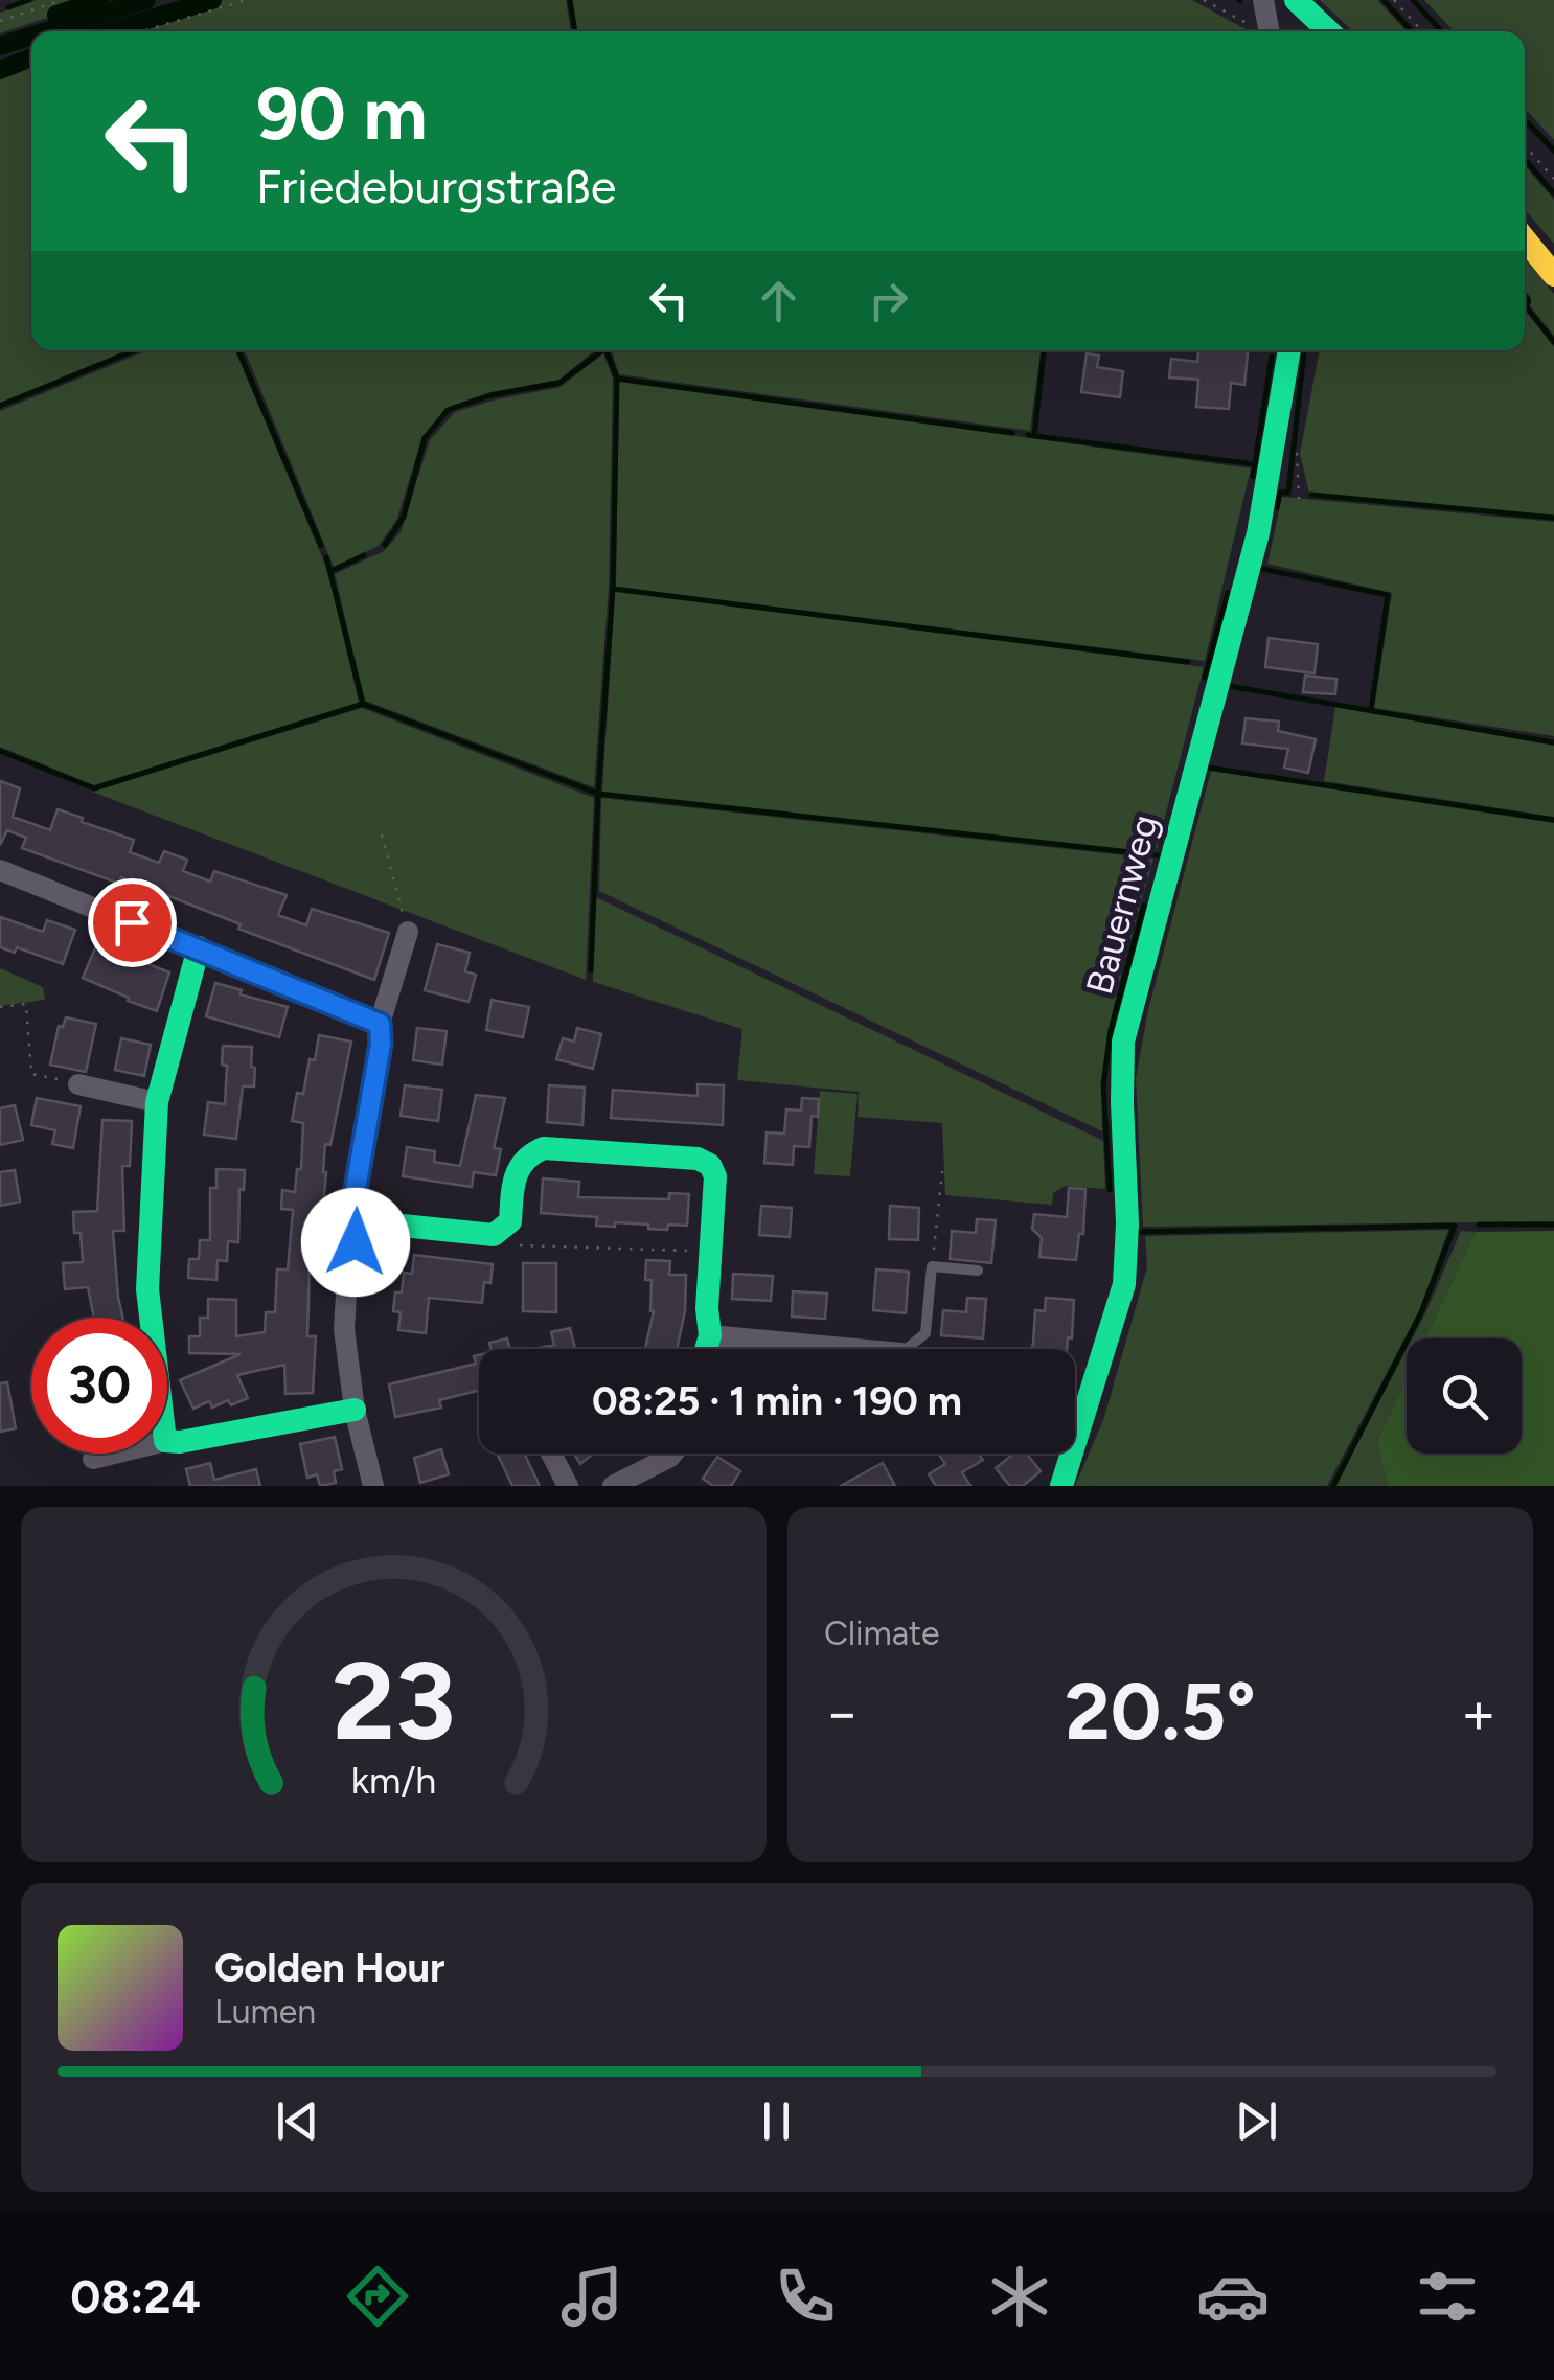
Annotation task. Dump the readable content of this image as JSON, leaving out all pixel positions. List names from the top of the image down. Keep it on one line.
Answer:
{"streets":{"street":["Bauernweg"]},"page":{"turn":["90 m","Friedeburgstraße"],"limit":"30","trip":"08:25 · 1 min · 190 m","tile":"Climate","heat":["−","20.5°","+"],"song":["Golden Hour","Lumen"],"tabs":"08:24","gauge":["23","km/h"]}}
